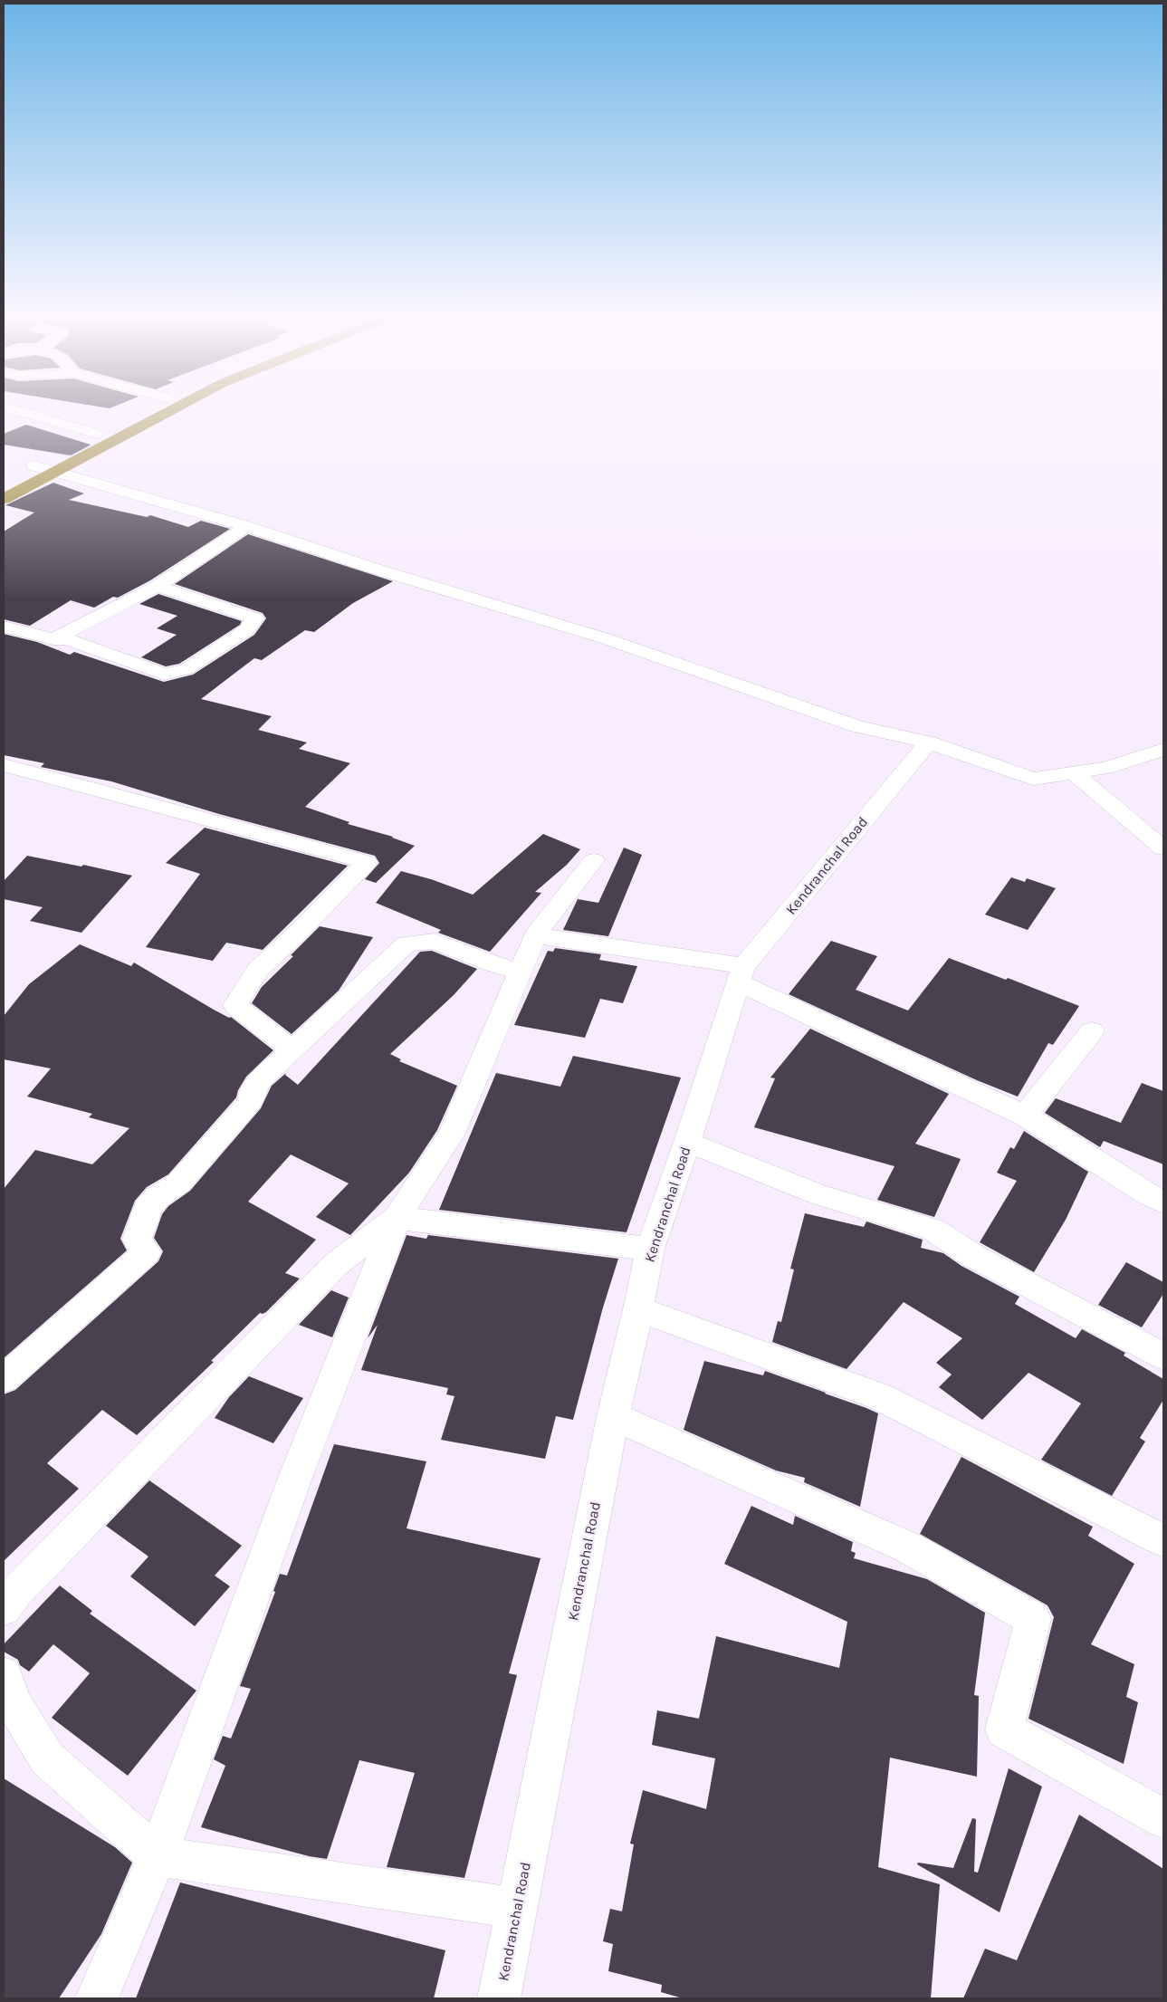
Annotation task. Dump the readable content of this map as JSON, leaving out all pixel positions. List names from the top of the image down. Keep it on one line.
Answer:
{"streets":{"street":["Kendranchal Road"]}}
